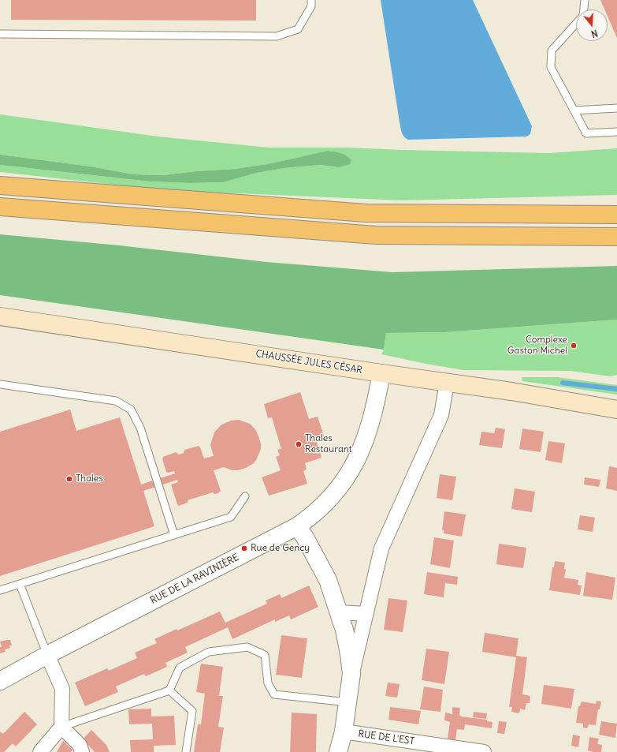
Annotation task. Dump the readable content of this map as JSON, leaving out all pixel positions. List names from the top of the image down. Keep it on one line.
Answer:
{"streets":{"main road":["CHAUSSÉE JULES CÉSAR"],"street":["RUE DE LA RAVINIÈRE","RUE DE L'EST"]},"crossings":[["CHAUSSÉE JULES CÉSAR","RUE DE LA RAVINIÈRE"]],"places":["Complexe Gaston Michel","Thales Restaurant","Thales","Rue de Gency"],"north":"bottom"}
